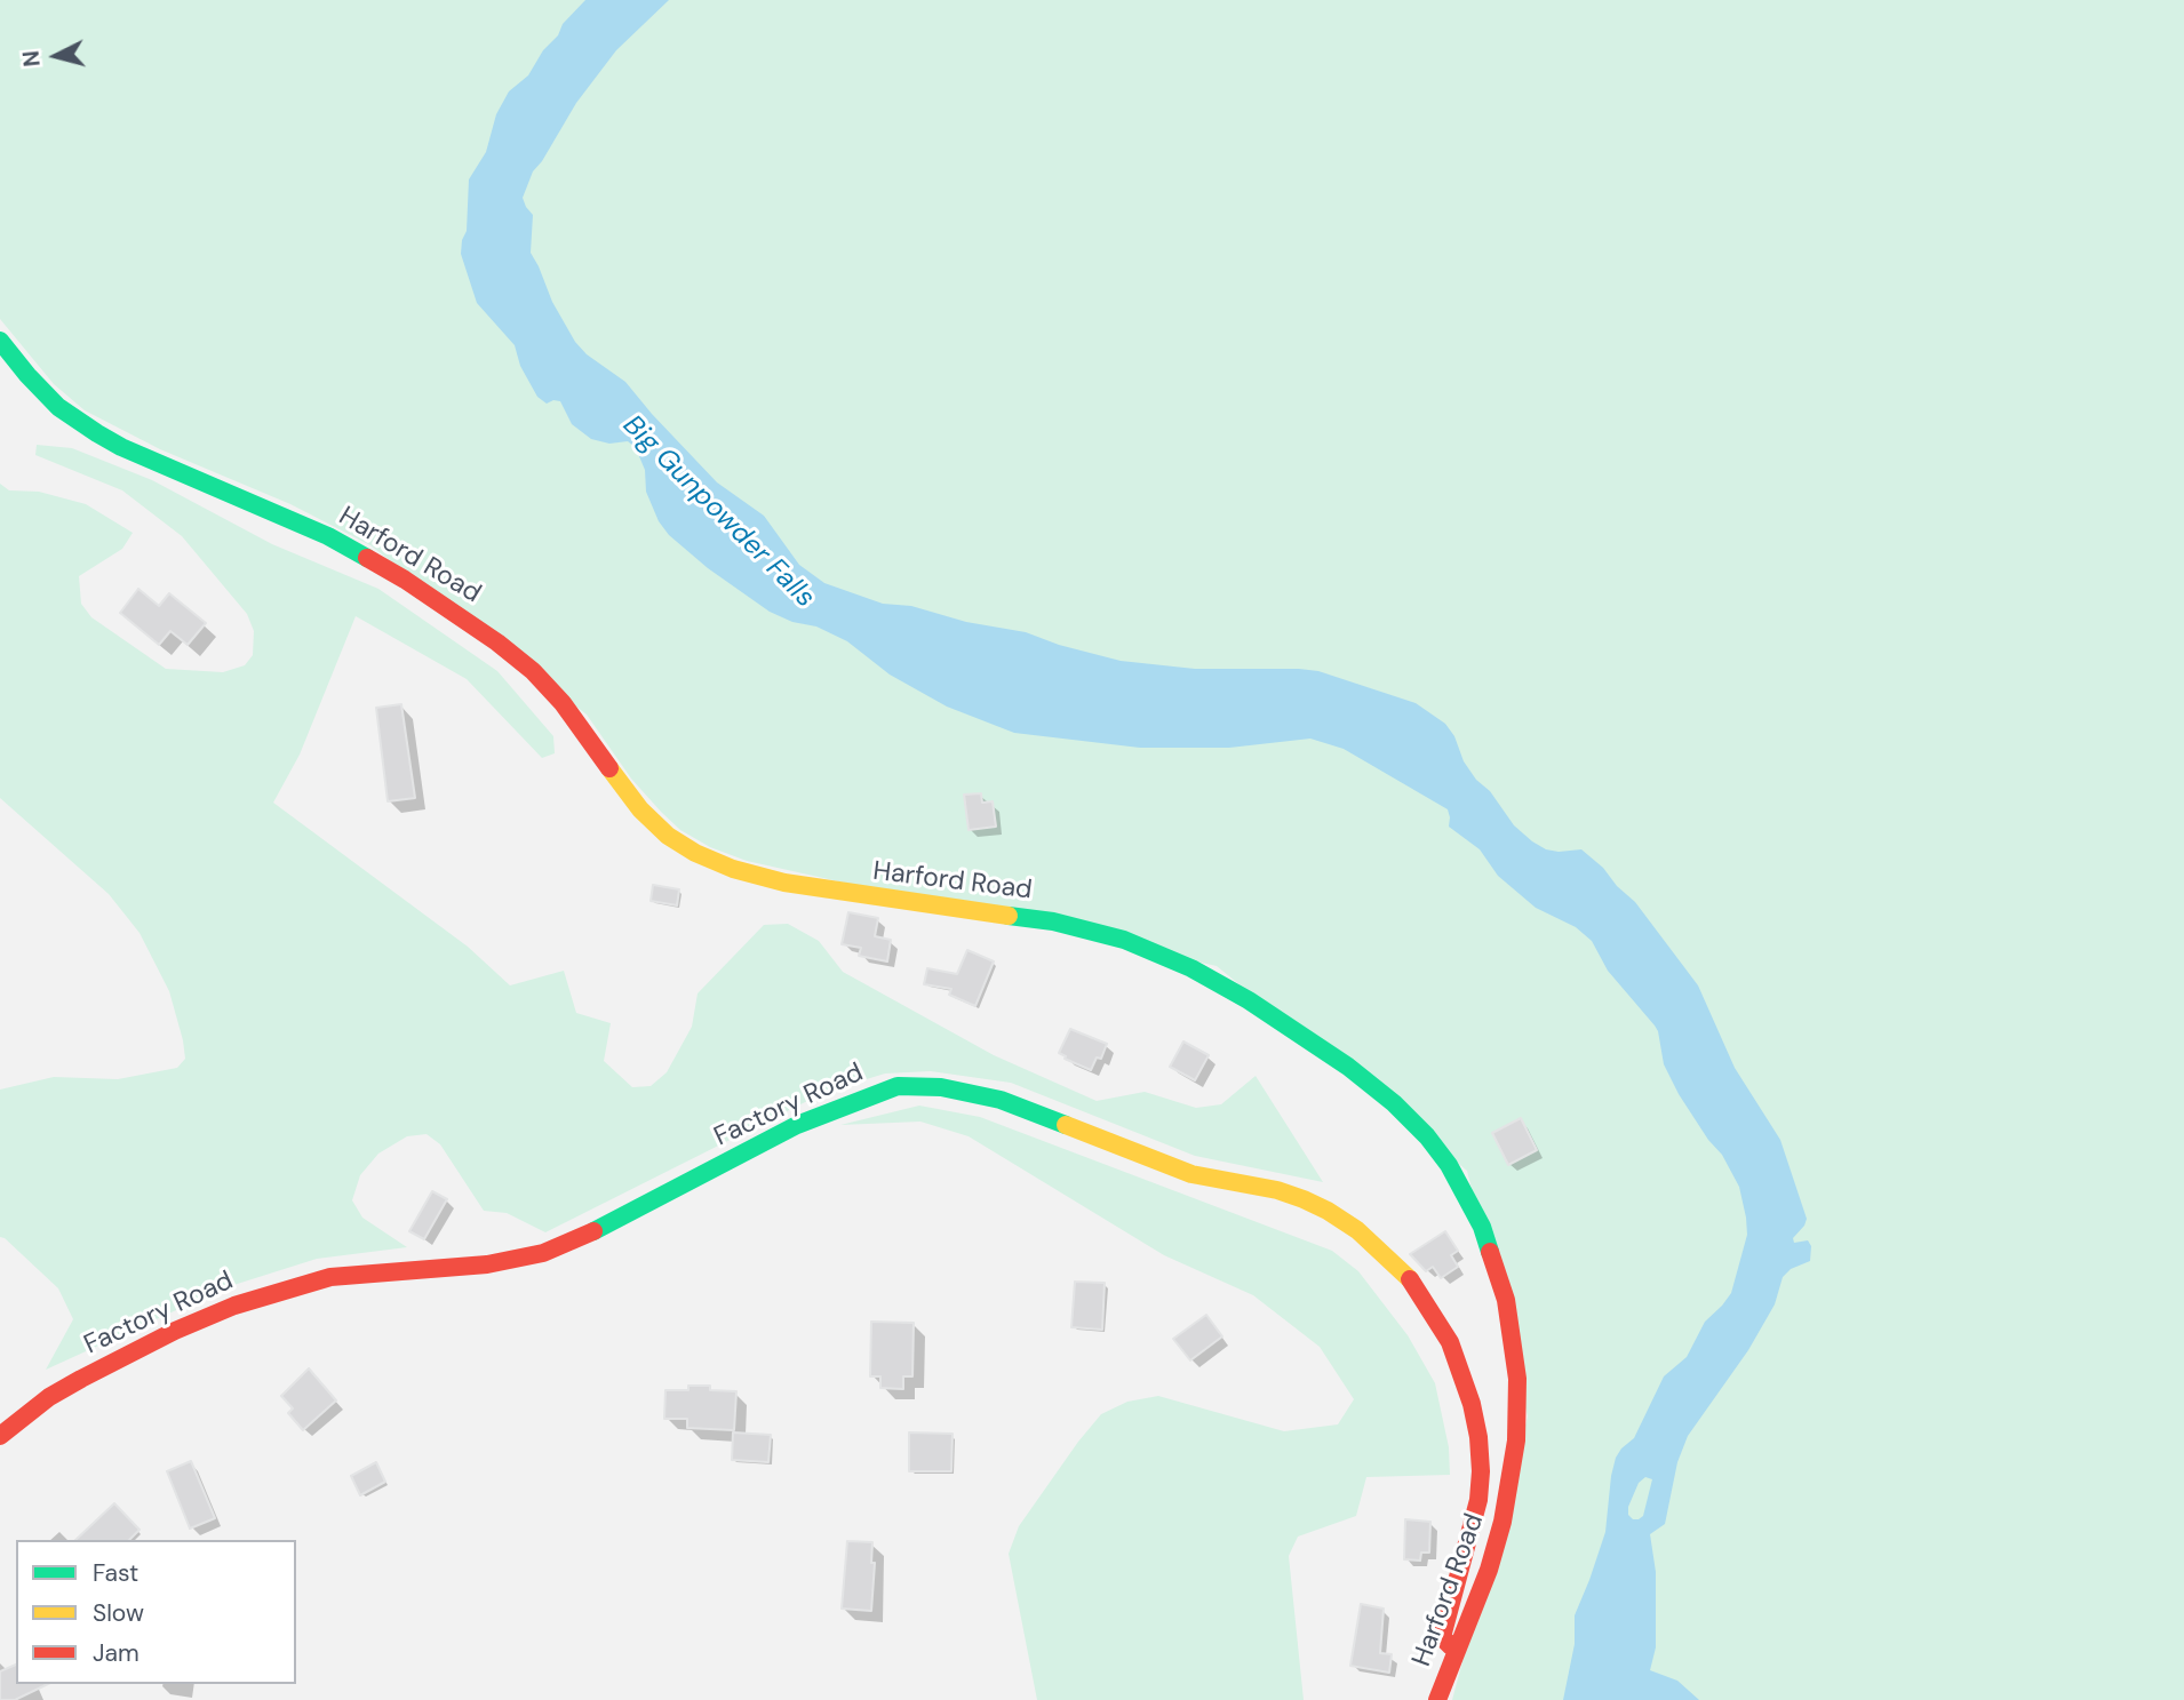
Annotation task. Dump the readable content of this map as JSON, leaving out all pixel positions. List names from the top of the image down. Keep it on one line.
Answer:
{"streets":{"main road":["Harford Road","Factory Road"]},"crossings":[["Harford Road","Factory Road"]],"water":["Big Gunpowder Falls"],"legend":["Fast","Slow","Jam"],"north":"left"}
